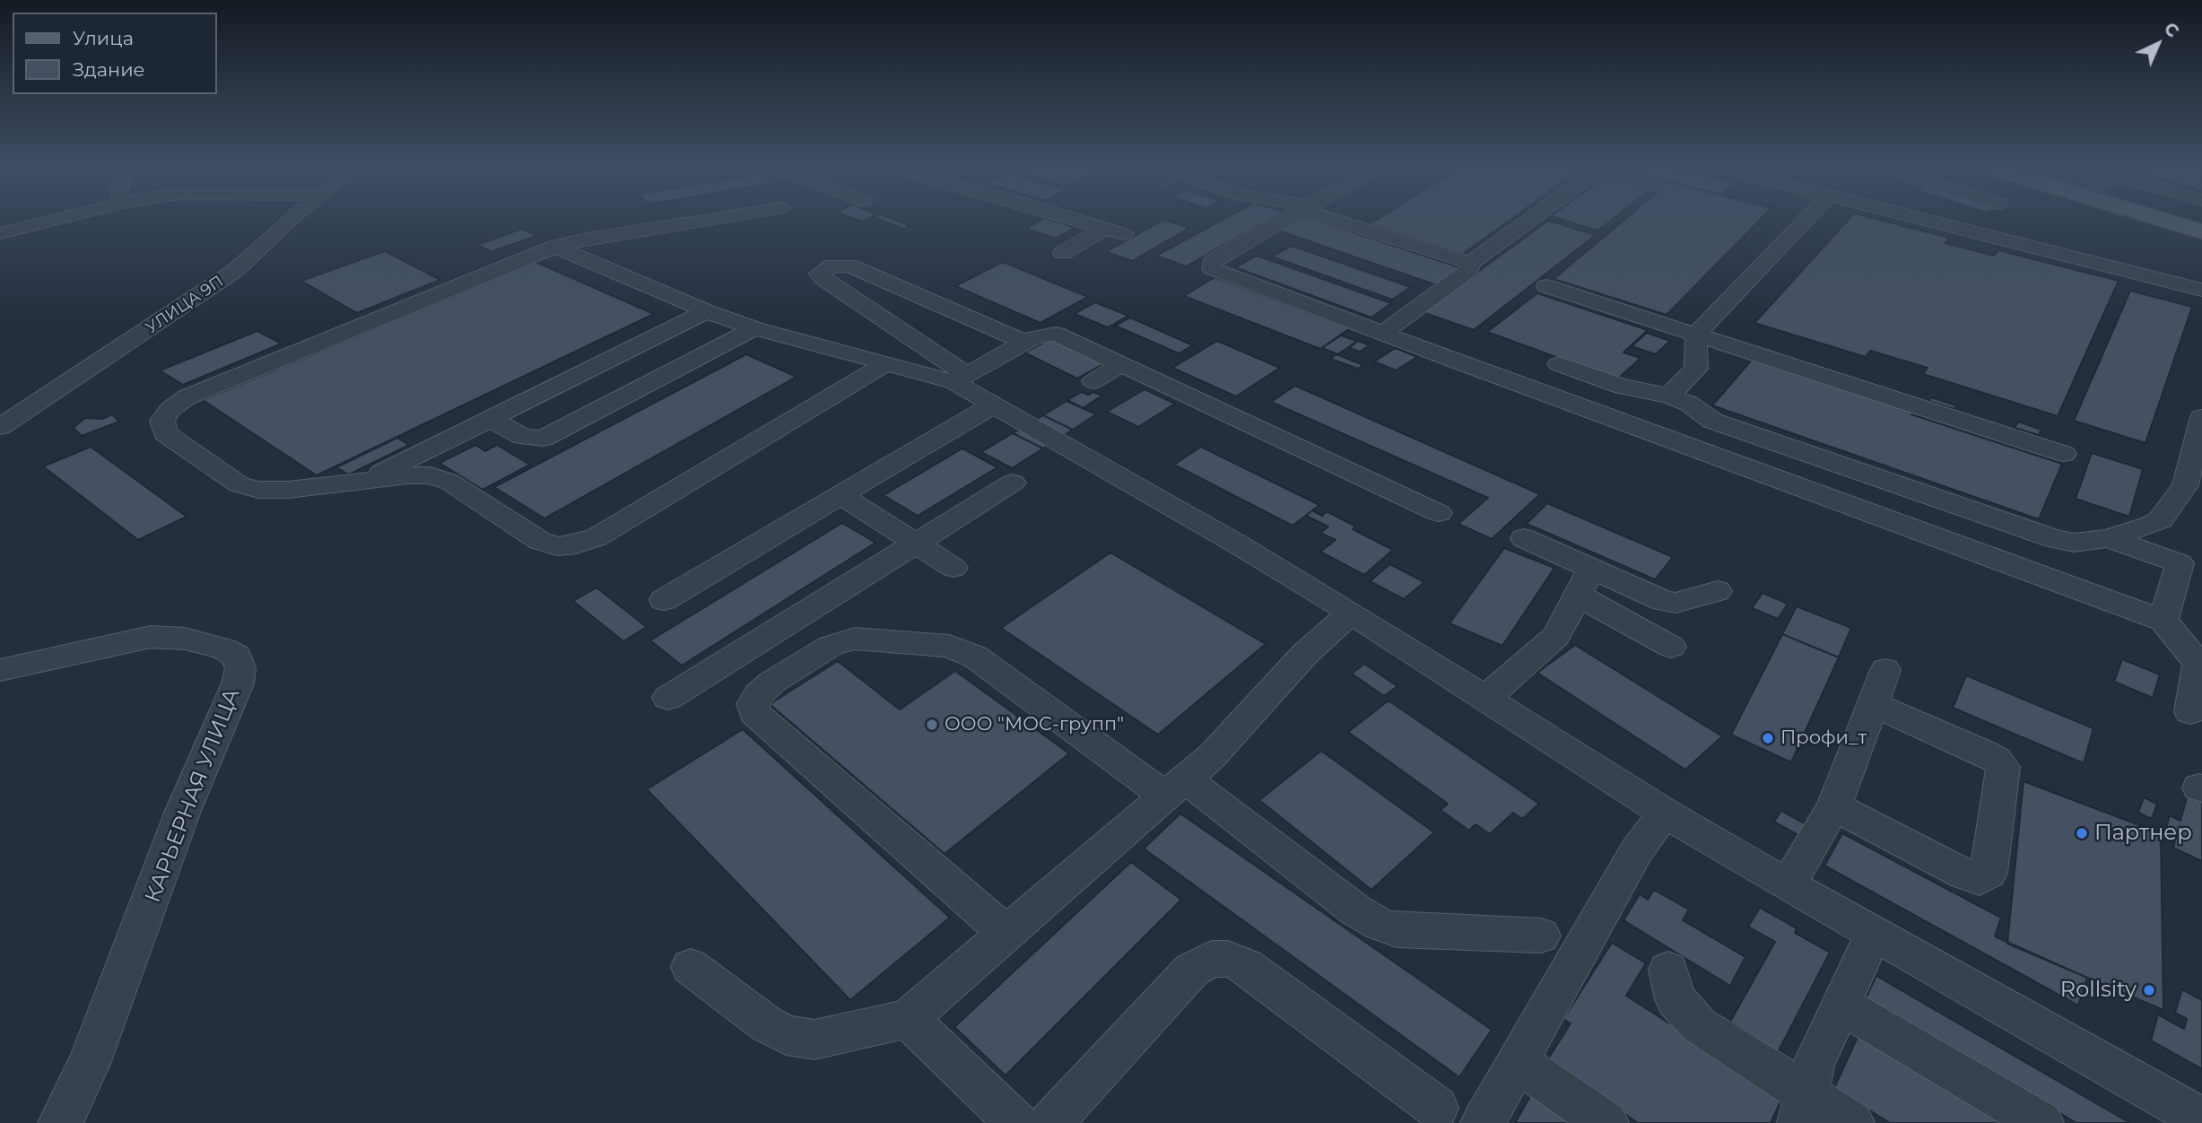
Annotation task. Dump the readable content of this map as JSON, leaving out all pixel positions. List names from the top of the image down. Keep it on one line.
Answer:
{"streets":{"street":["УЛИЦА 9П","КАРЬЕРНАЯ УЛИЦА"]},"places":["ООО \"МОС-групп\"","Профи_т","Партнер","Rollsity"],"legend":["Улица","Здание"],"north":"top right"}
